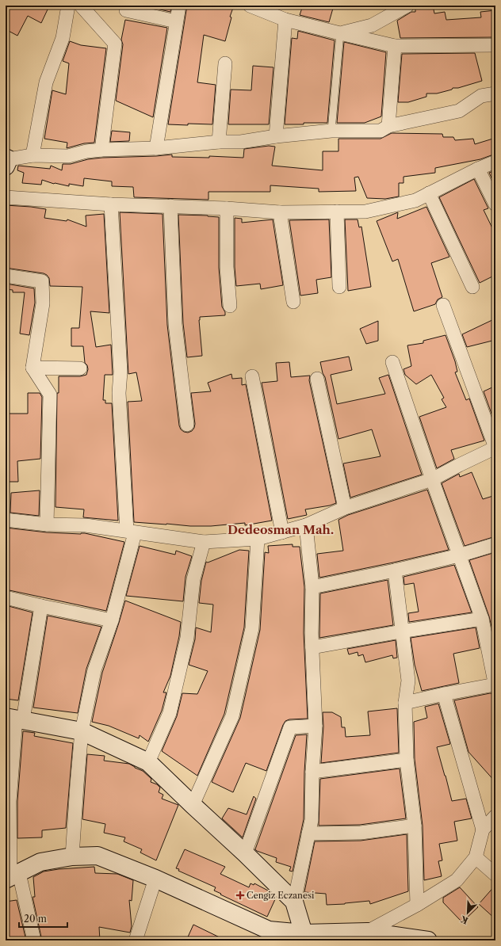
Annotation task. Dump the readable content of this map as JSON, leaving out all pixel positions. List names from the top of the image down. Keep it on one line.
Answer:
{"districts":["Dedeosman Mah."],"places":{"health":["Cengiz Eczanesi"]},"scale_bar":"20 m","north":"bottom left"}
